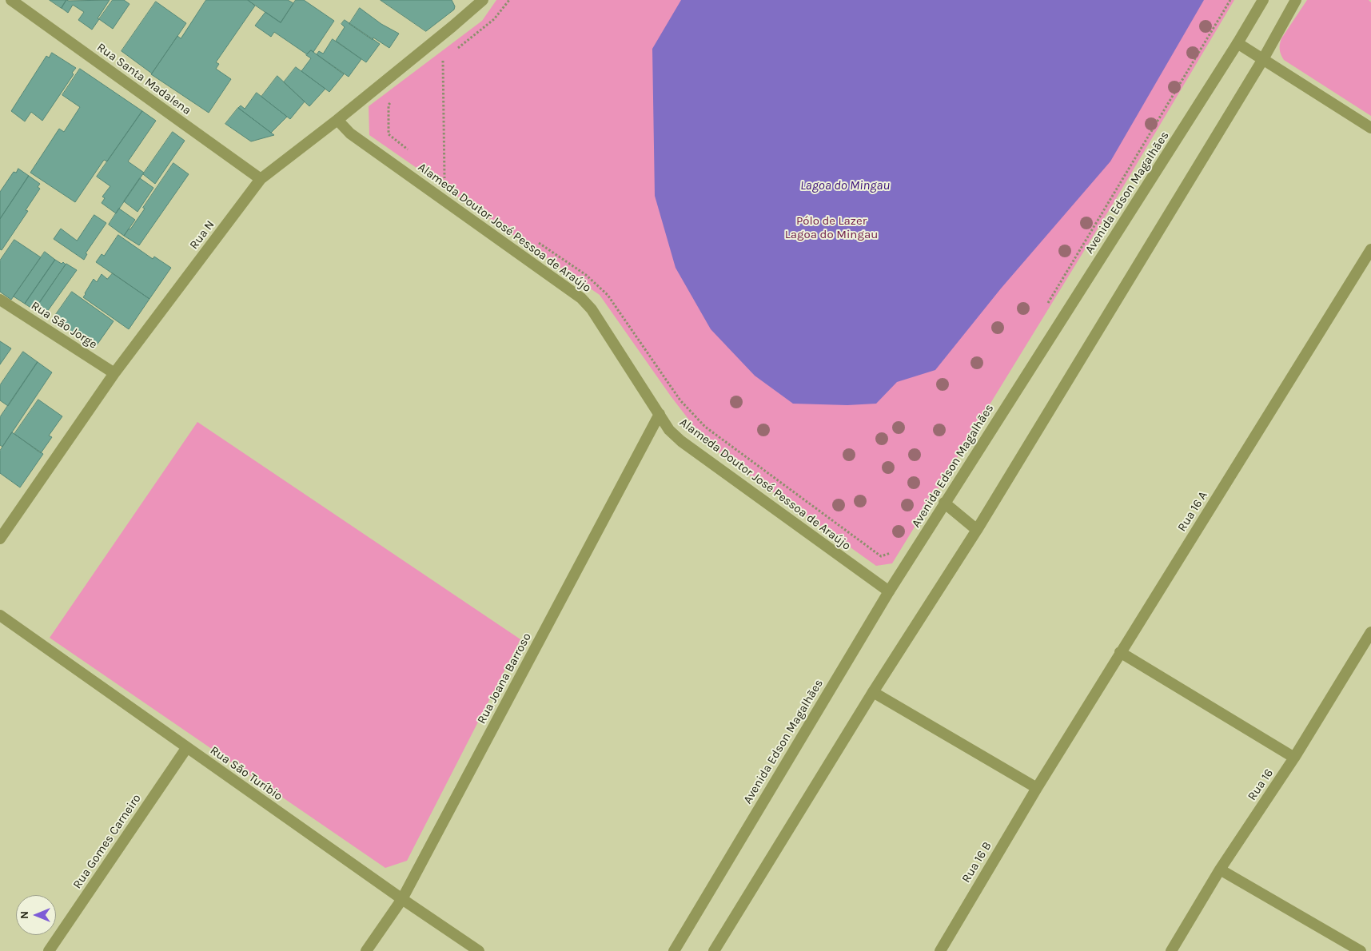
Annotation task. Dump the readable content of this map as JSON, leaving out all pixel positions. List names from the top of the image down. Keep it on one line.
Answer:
{"streets":{"street":["Rua Santa Madalena","Avenida Edson Magalhães","Alameda Doutor José Pessoa de Araújo","Rua N","Rua São Jorge","Rua 16 A","Rua Joana Barroso","Rua São Turíbio","Rua 16","Rua Gomes Carneiro","Rua 16 B"]},"crossings":[["Rua Santa Madalena","Rua N"],["Avenida Edson Magalhães","Alameda Doutor José Pessoa de Araújo"],["Alameda Doutor José Pessoa de Araújo","Rua N"],["Alameda Doutor José Pessoa de Araújo","Rua Joana Barroso"],["Rua N","Rua São Jorge"],["Rua 16 A","Rua 16 B"],["Rua Joana Barroso","Rua São Turíbio"],["Rua São Turíbio","Rua Gomes Carneiro"]],"water":["Lagoa do Mingau"],"parks":["Pólo de Lazer Lagoa do Mingau"],"north":"left"}
